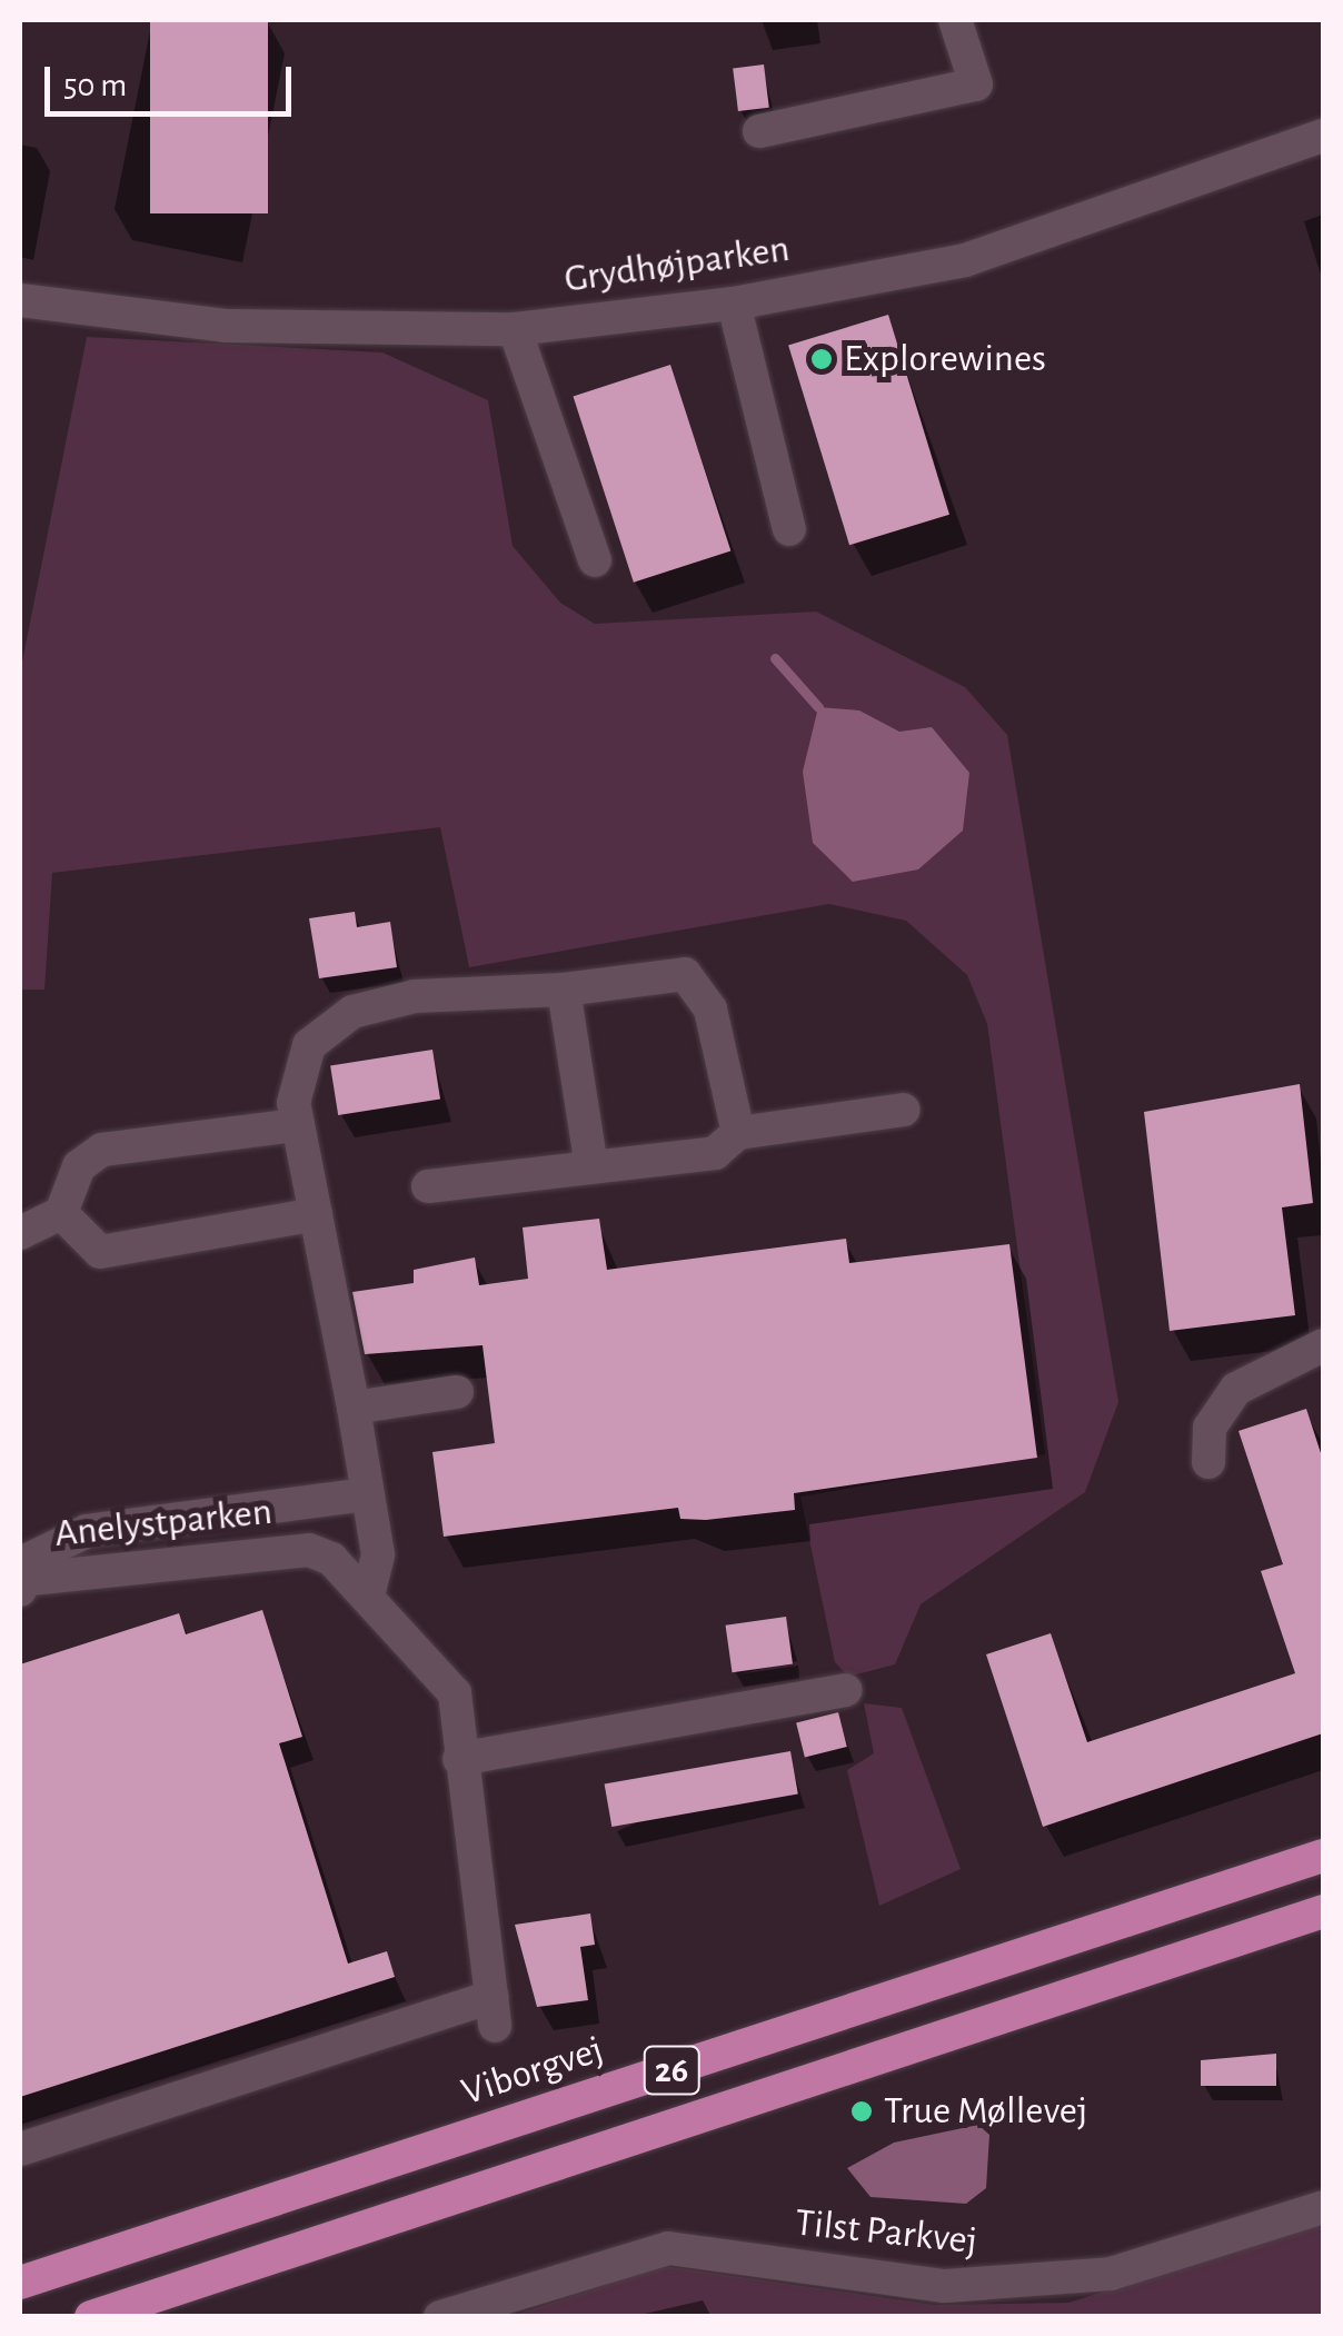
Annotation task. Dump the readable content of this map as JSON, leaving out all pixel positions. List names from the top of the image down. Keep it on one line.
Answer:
{"streets":{"main road":["26","Viborgvej"],"street":["Grydhøjparken","Anelystparken","Tilst Parkvej"]},"places":["Explorewines","True Møllevej"],"scale_bar":"50 m"}
